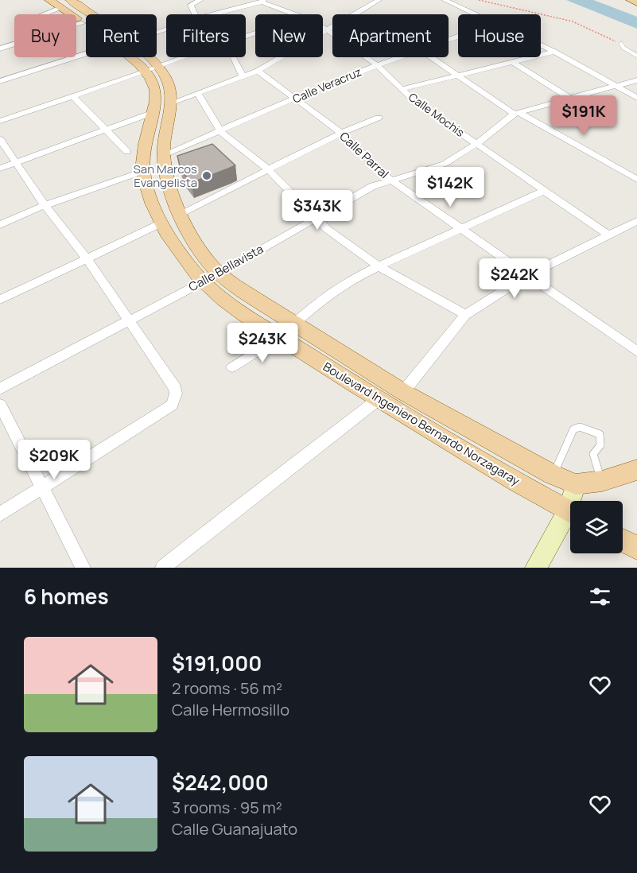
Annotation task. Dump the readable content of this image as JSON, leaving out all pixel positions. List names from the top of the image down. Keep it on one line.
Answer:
{"streets":{"main road":["Boulevard Ingeniero Bernardo Norzagaray"],"street":["Calle Veracruz","Calle Mochis","Calle Parral","Calle Bellavista"]},"crossings":[["Calle Veracruz","Calle Mochis"],["Calle Veracruz","Calle Parral"],["Calle Veracruz","Boulevard Ingeniero Bernardo Norzagaray"],["Calle Mochis","Calle Bellavista"],["Calle Parral","Calle Bellavista"],["Calle Bellavista","Boulevard Ingeniero Bernardo Norzagaray"]],"places":["San Marcos Evangelista"],"page":{"chip":["Buy","Rent","Filters","New","Apartment","House"],"price":["$191K","$142K","$343K","$242K","$243K","$209K"],"heading":"6 homes","list":[{"name":"$191,000","note":"2 rooms · 56 m² · Calle Hermosillo"},{"name":"$242,000","note":"3 rooms · 95 m² · Calle Guanajuato"}]}}
